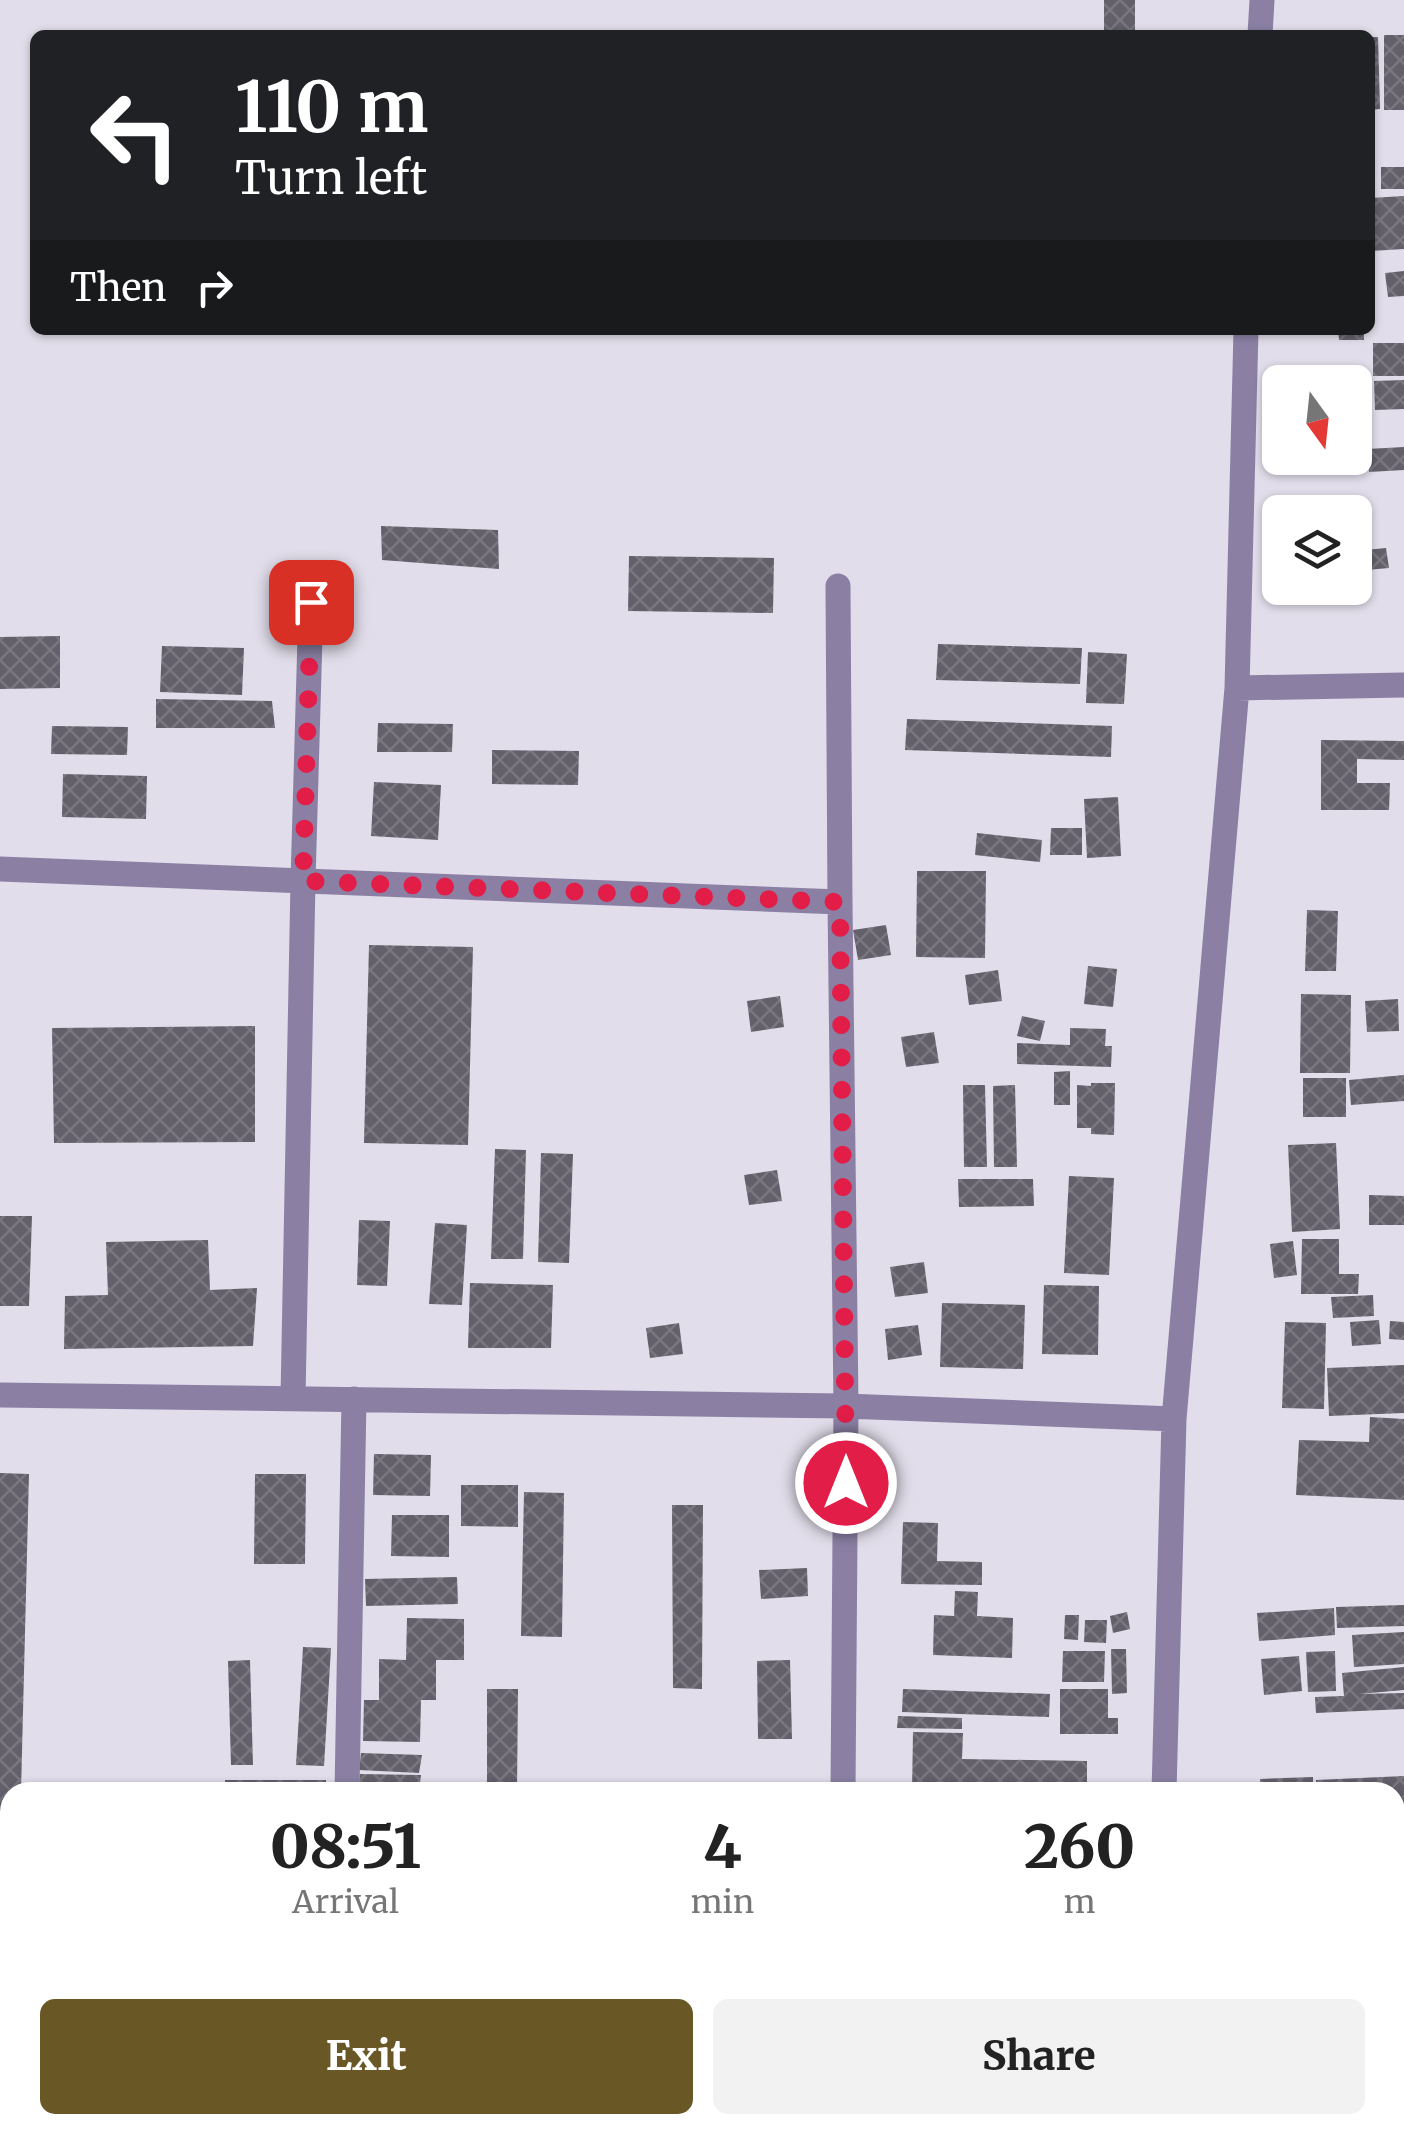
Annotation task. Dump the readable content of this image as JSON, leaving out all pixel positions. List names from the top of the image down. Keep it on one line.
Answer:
{"north":"bottom","page":{"turn":["110 m","Turn left"],"then":"Then","eta":["08:51","Arrival","4","min","260","m"],"buttons":["Exit","Share"]}}
